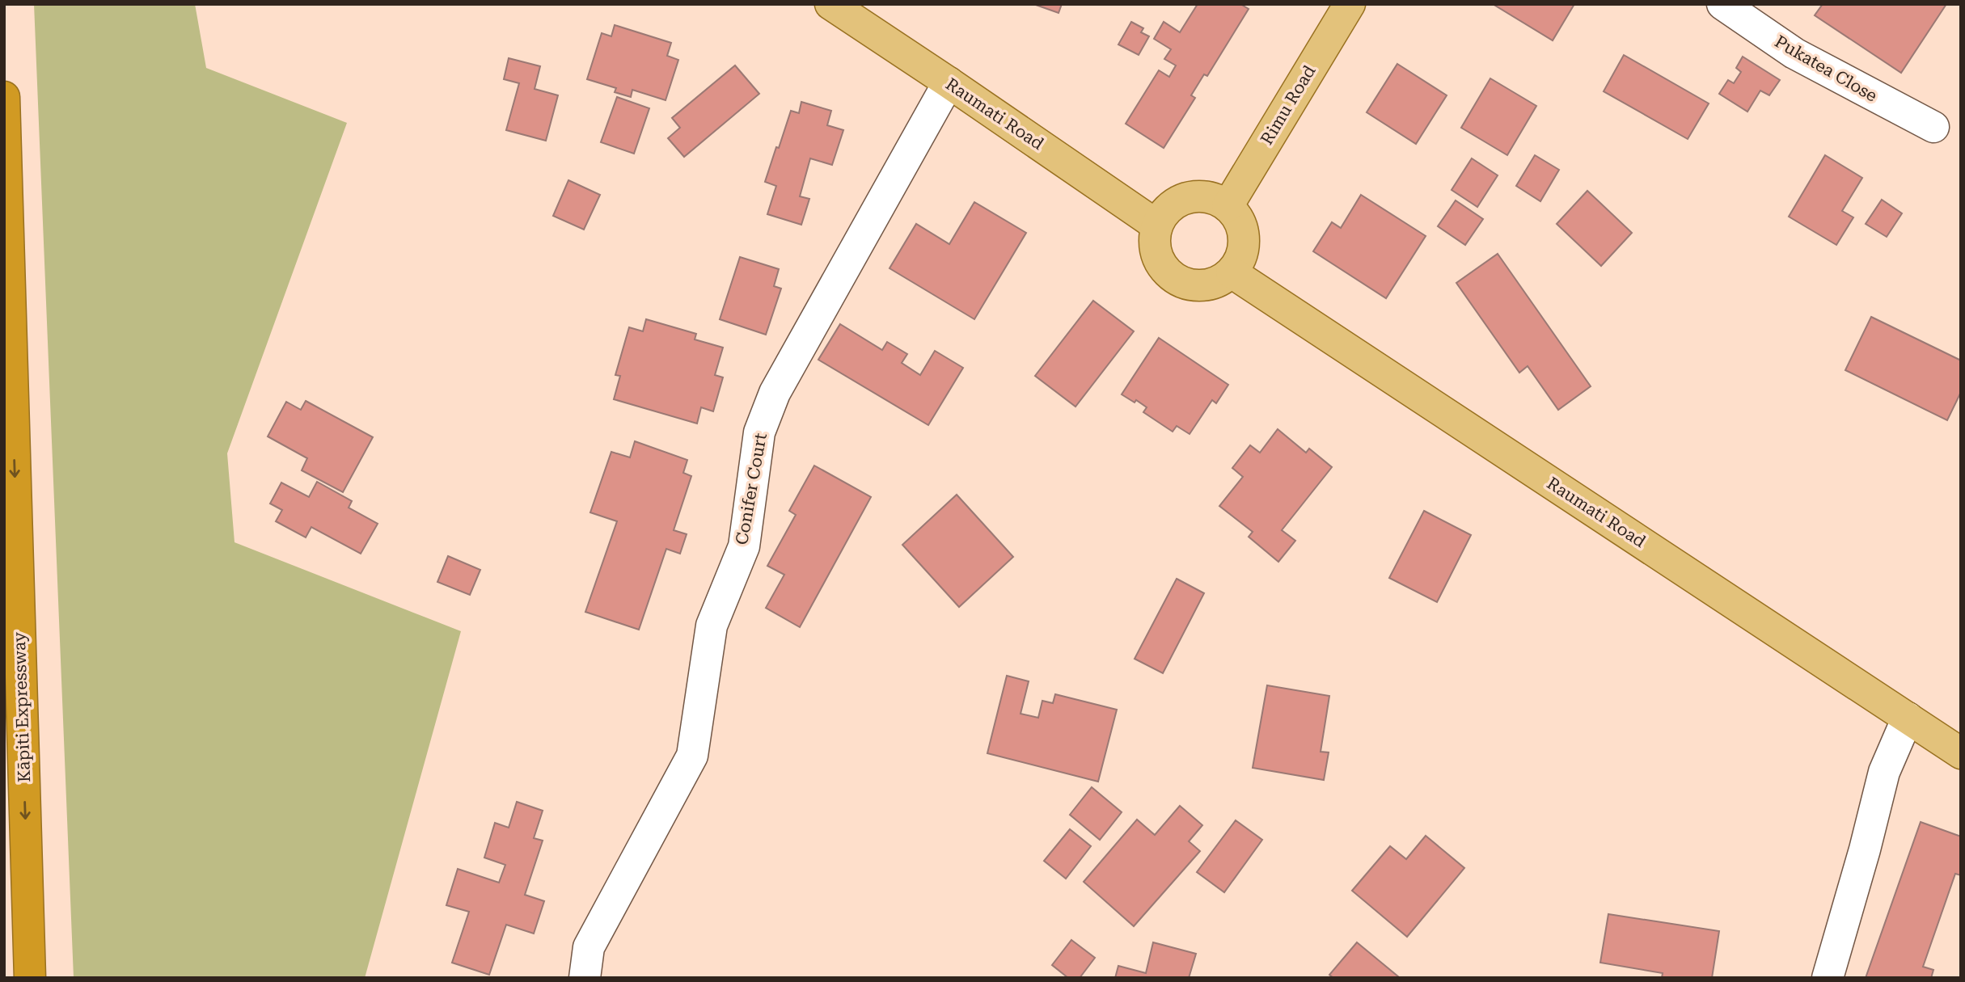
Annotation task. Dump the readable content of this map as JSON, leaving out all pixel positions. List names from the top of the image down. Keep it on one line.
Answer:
{"streets":{"highway":["Kāpiti Expressway"],"main road":["Rimu Road","Raumati Road"],"street":["Pukatea Close","Conifer Court"]},"crossings":[["Rimu Road","Raumati Road"],["Raumati Road","Conifer Court"]],"one_way":["Kāpiti Expressway"]}
